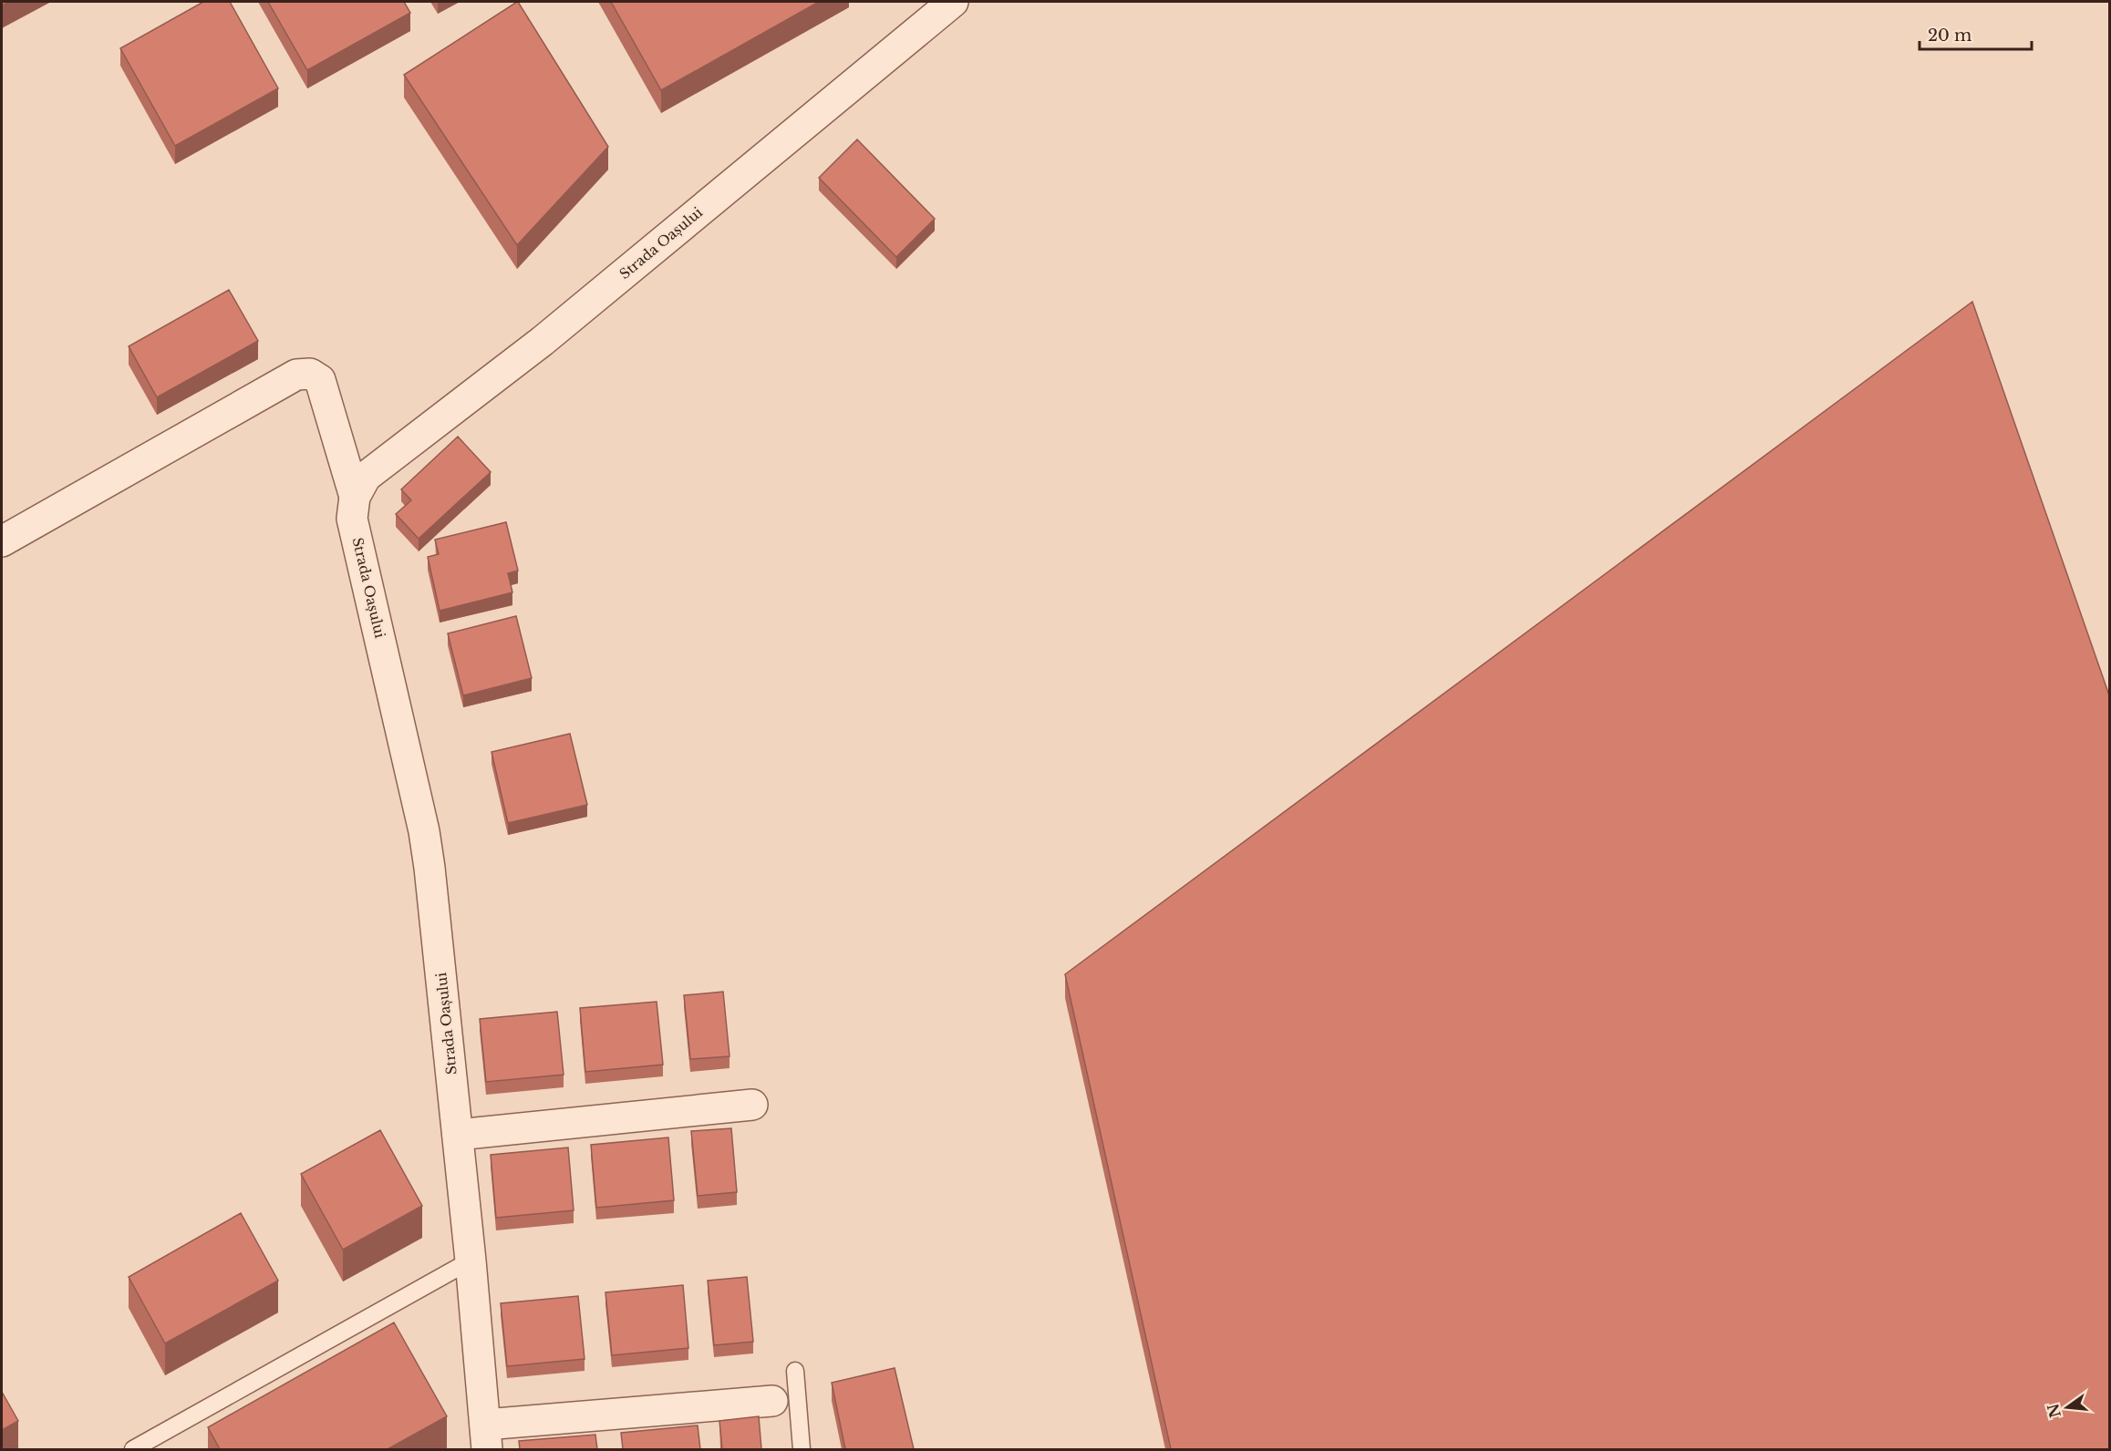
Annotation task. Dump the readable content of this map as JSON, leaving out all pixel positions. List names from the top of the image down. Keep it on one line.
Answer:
{"streets":{"street":["Strada Oașului"]},"scale_bar":"20 m","north":"left"}
